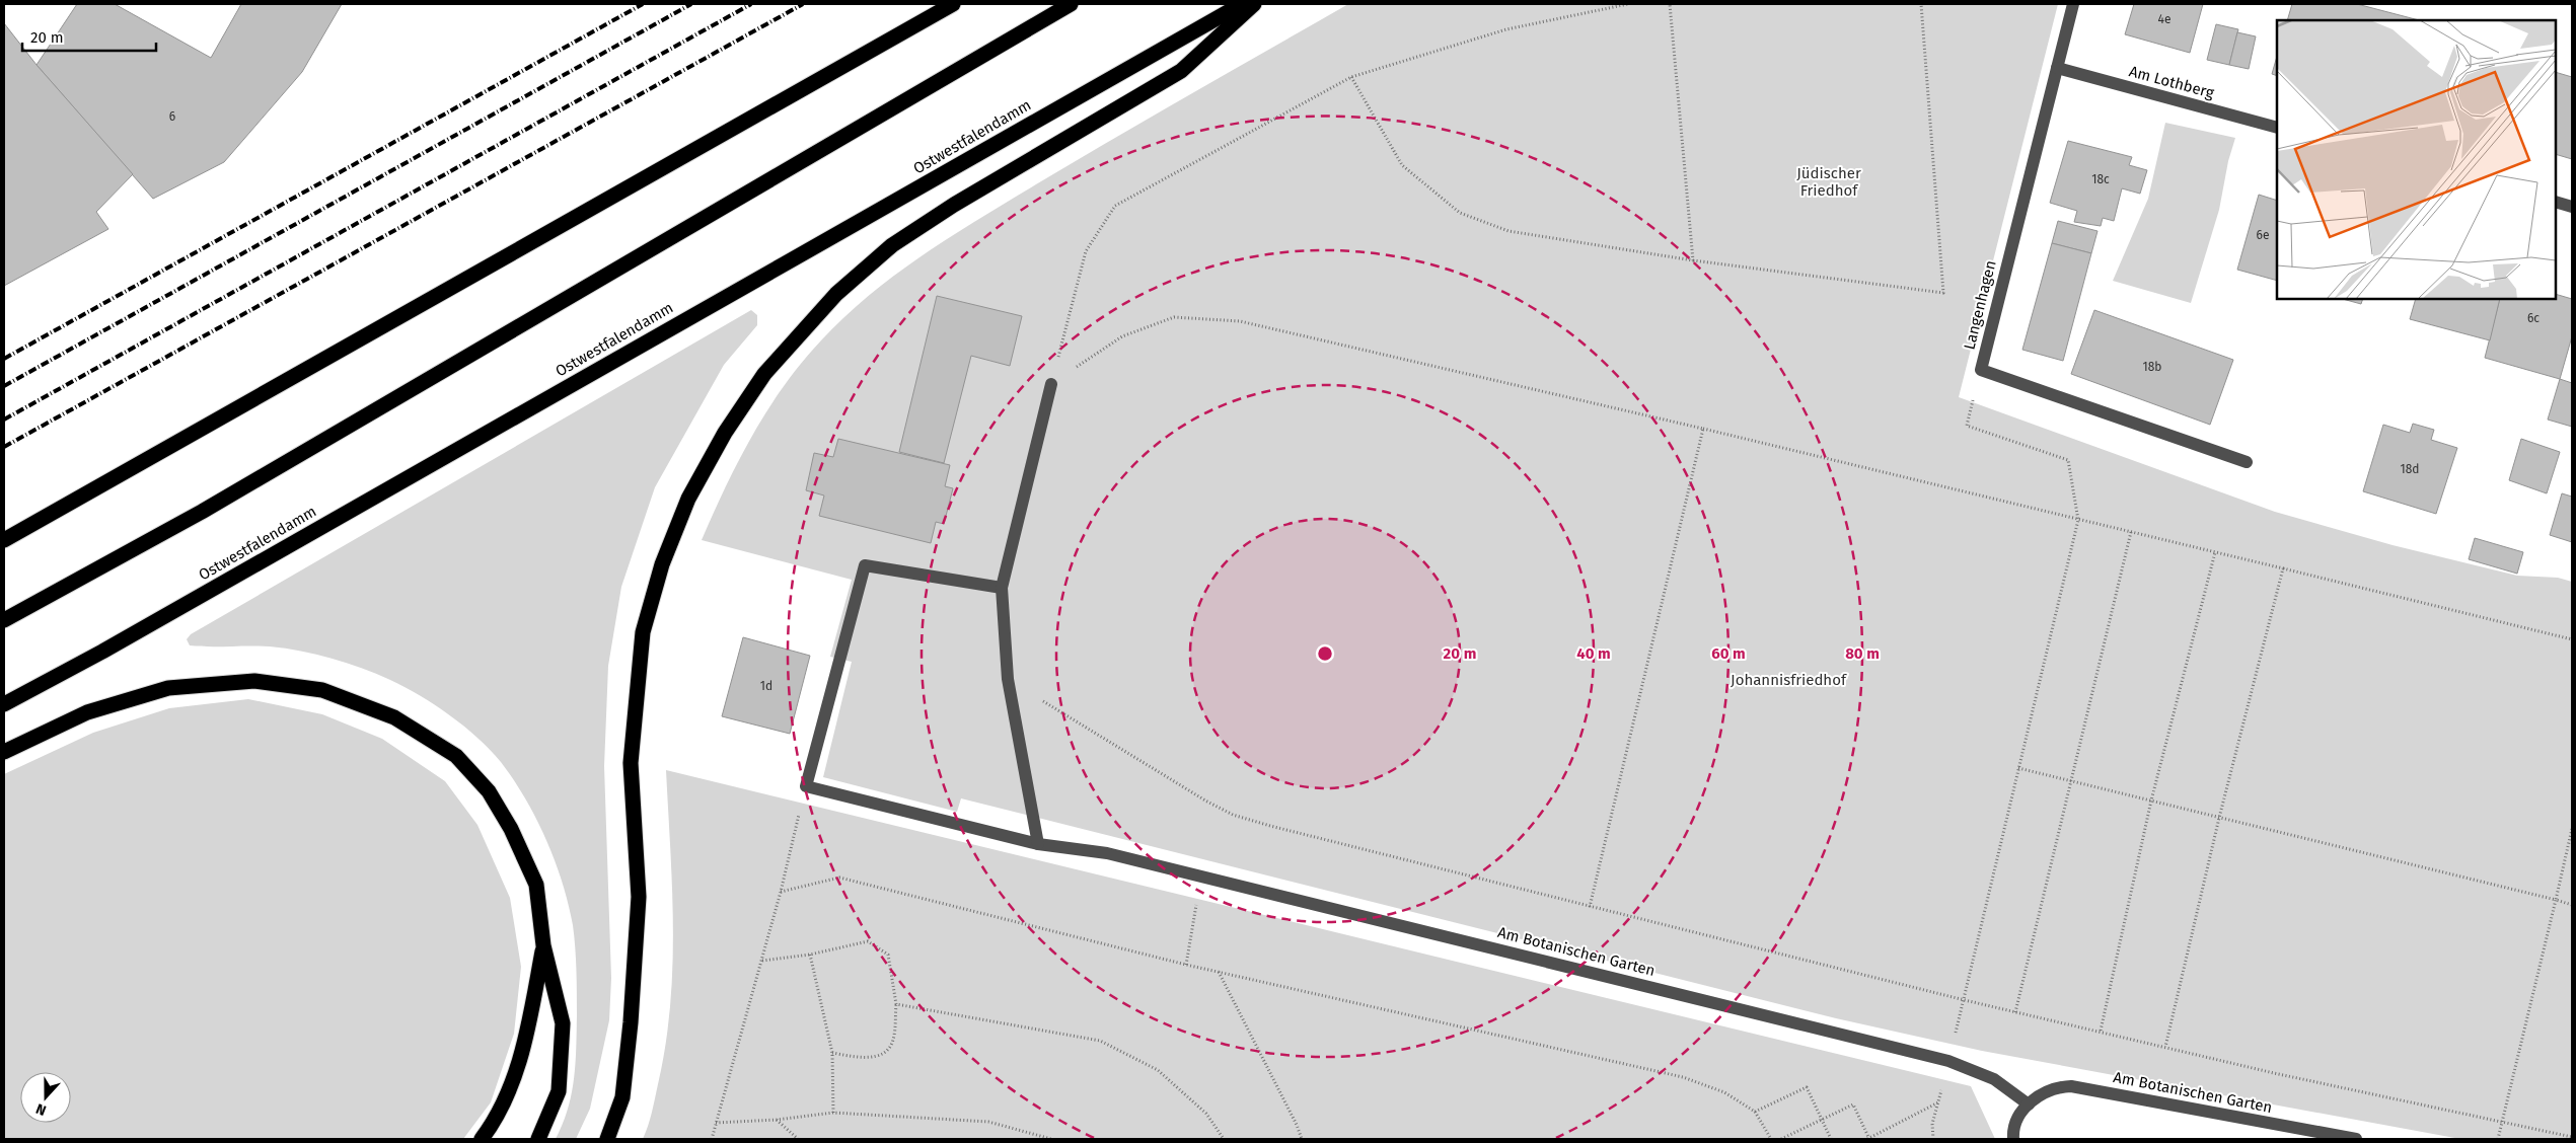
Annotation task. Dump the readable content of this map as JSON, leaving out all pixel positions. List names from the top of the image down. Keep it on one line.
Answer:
{"streets":{"highway":["Ostwestfalendamm"],"street":["Am Lothberg","Langenhagen","Am Botanischen Garten"]},"crossings":[["Am Lothberg","Langenhagen"]],"parks":["Jüdischer Friedhof","Johannisfriedhof"],"house_numbers":["4e","6","18c","6e","6c","18b","18d","1d"],"scale_bar":"20 m","north":"bottom","rings":["20 m","40 m","60 m","80 m"]}
